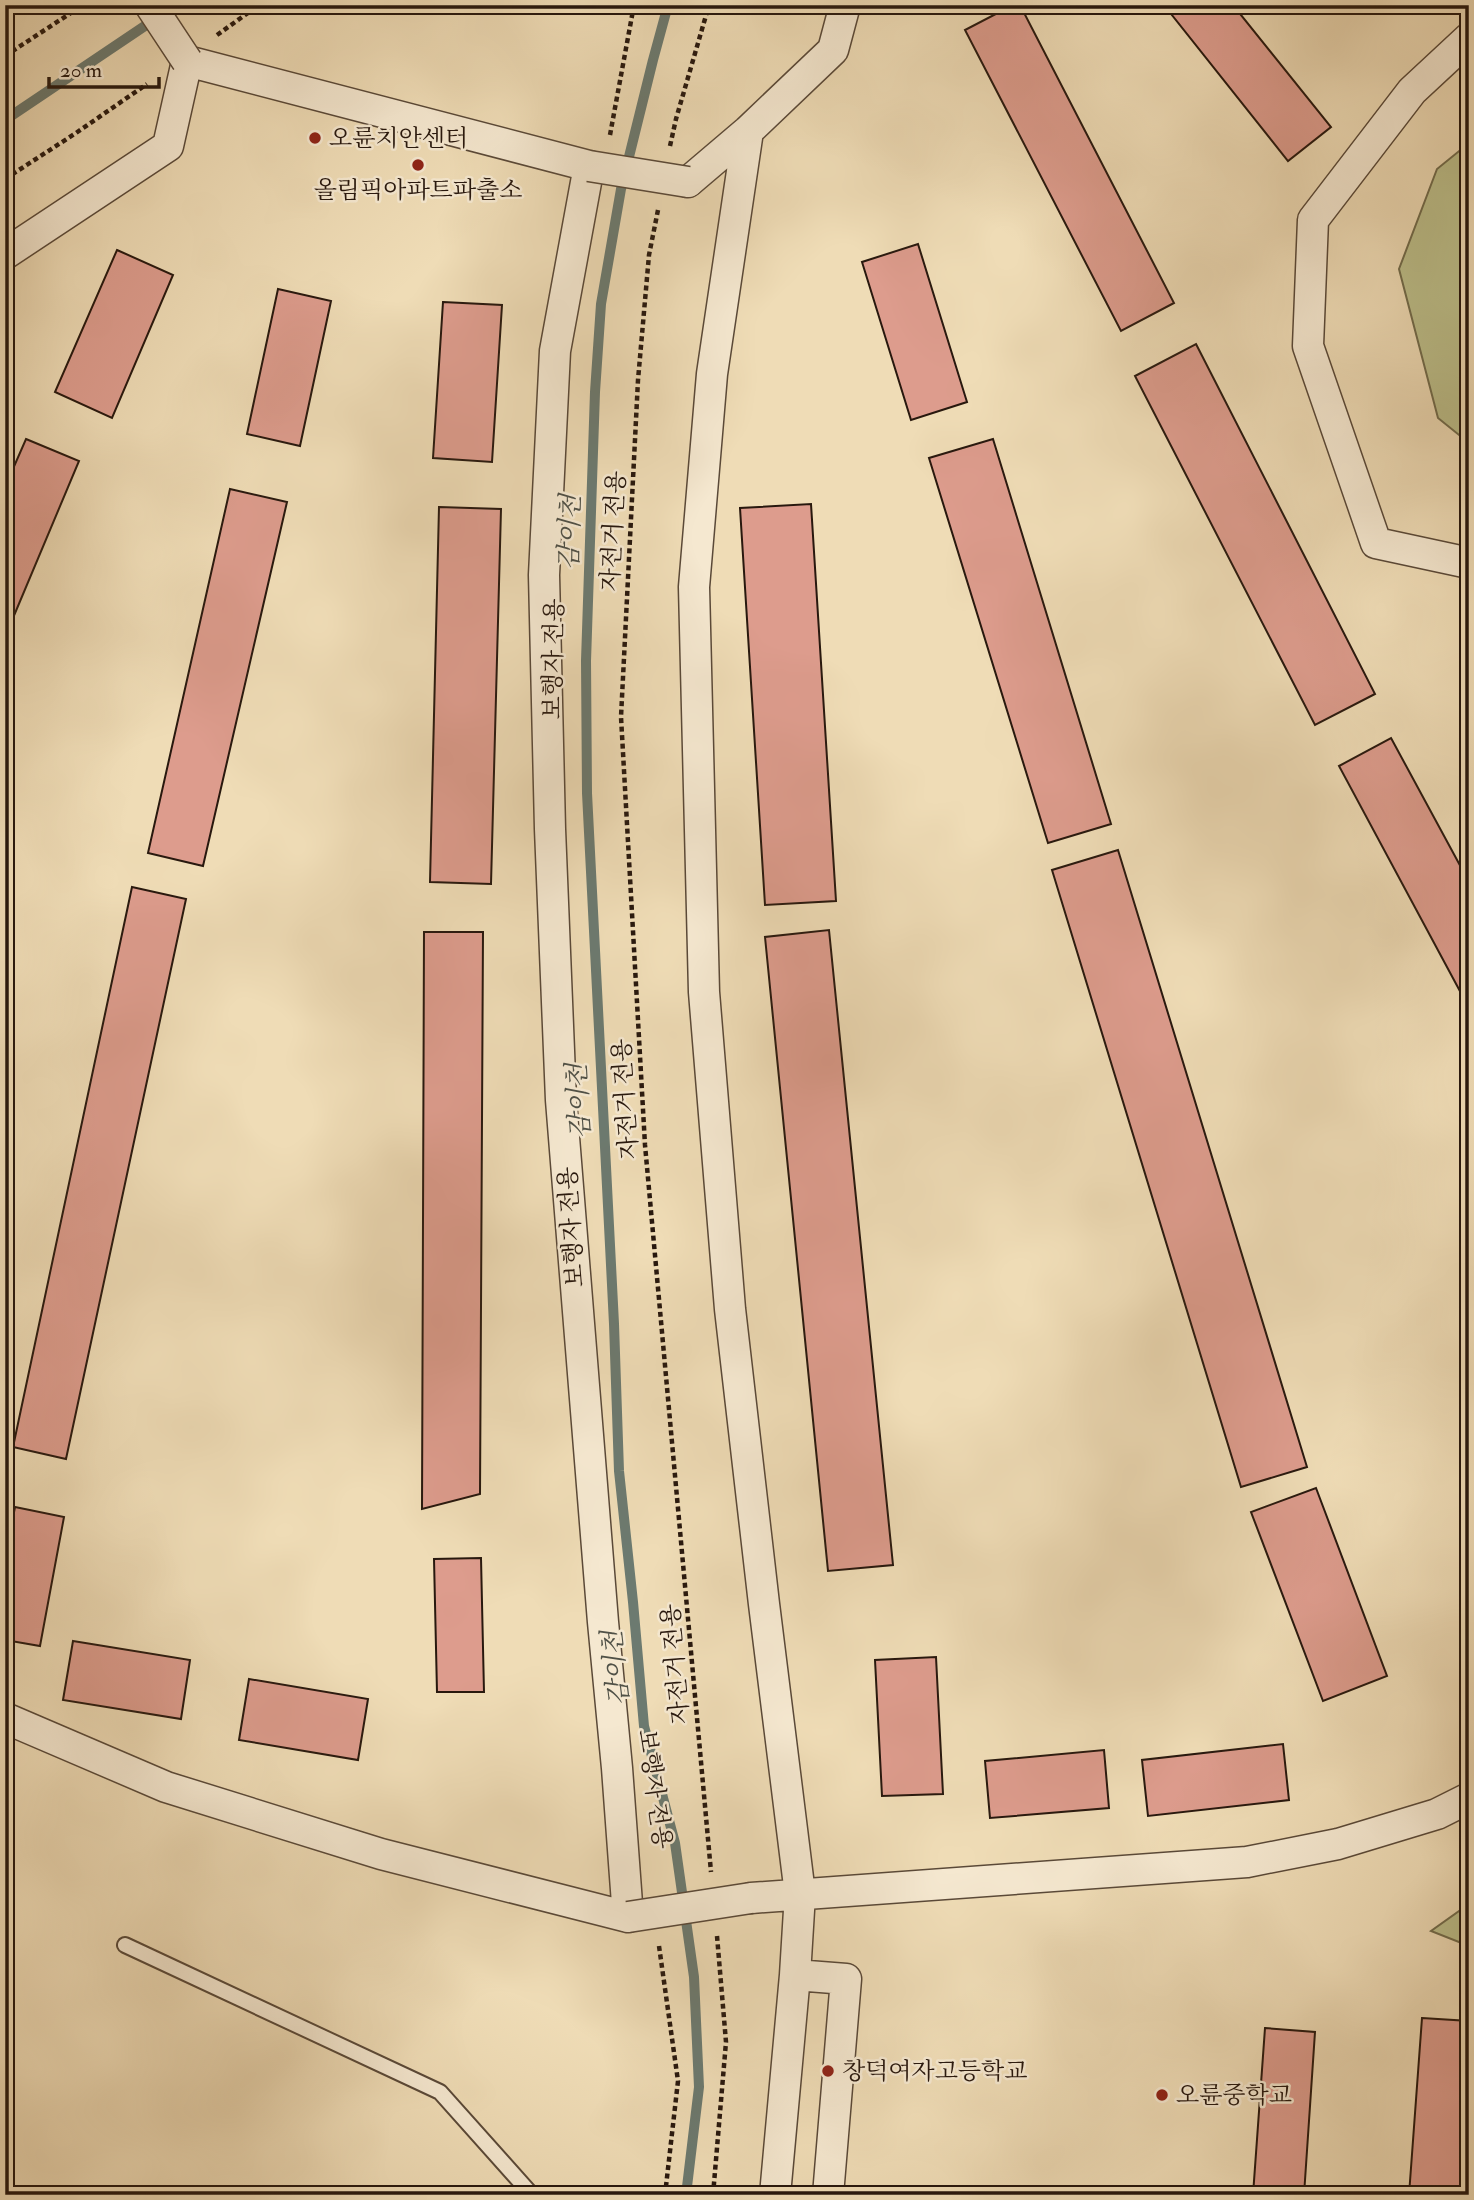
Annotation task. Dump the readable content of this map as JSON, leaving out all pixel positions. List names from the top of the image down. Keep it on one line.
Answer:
{"streets":{"path":["자전거 전용"]},"water":["감이천"],"places":["오륜치안센터","올림픽아파트파출소","창덕여자고등학교","오륜중학교"],"scale_bar":"20 m"}
